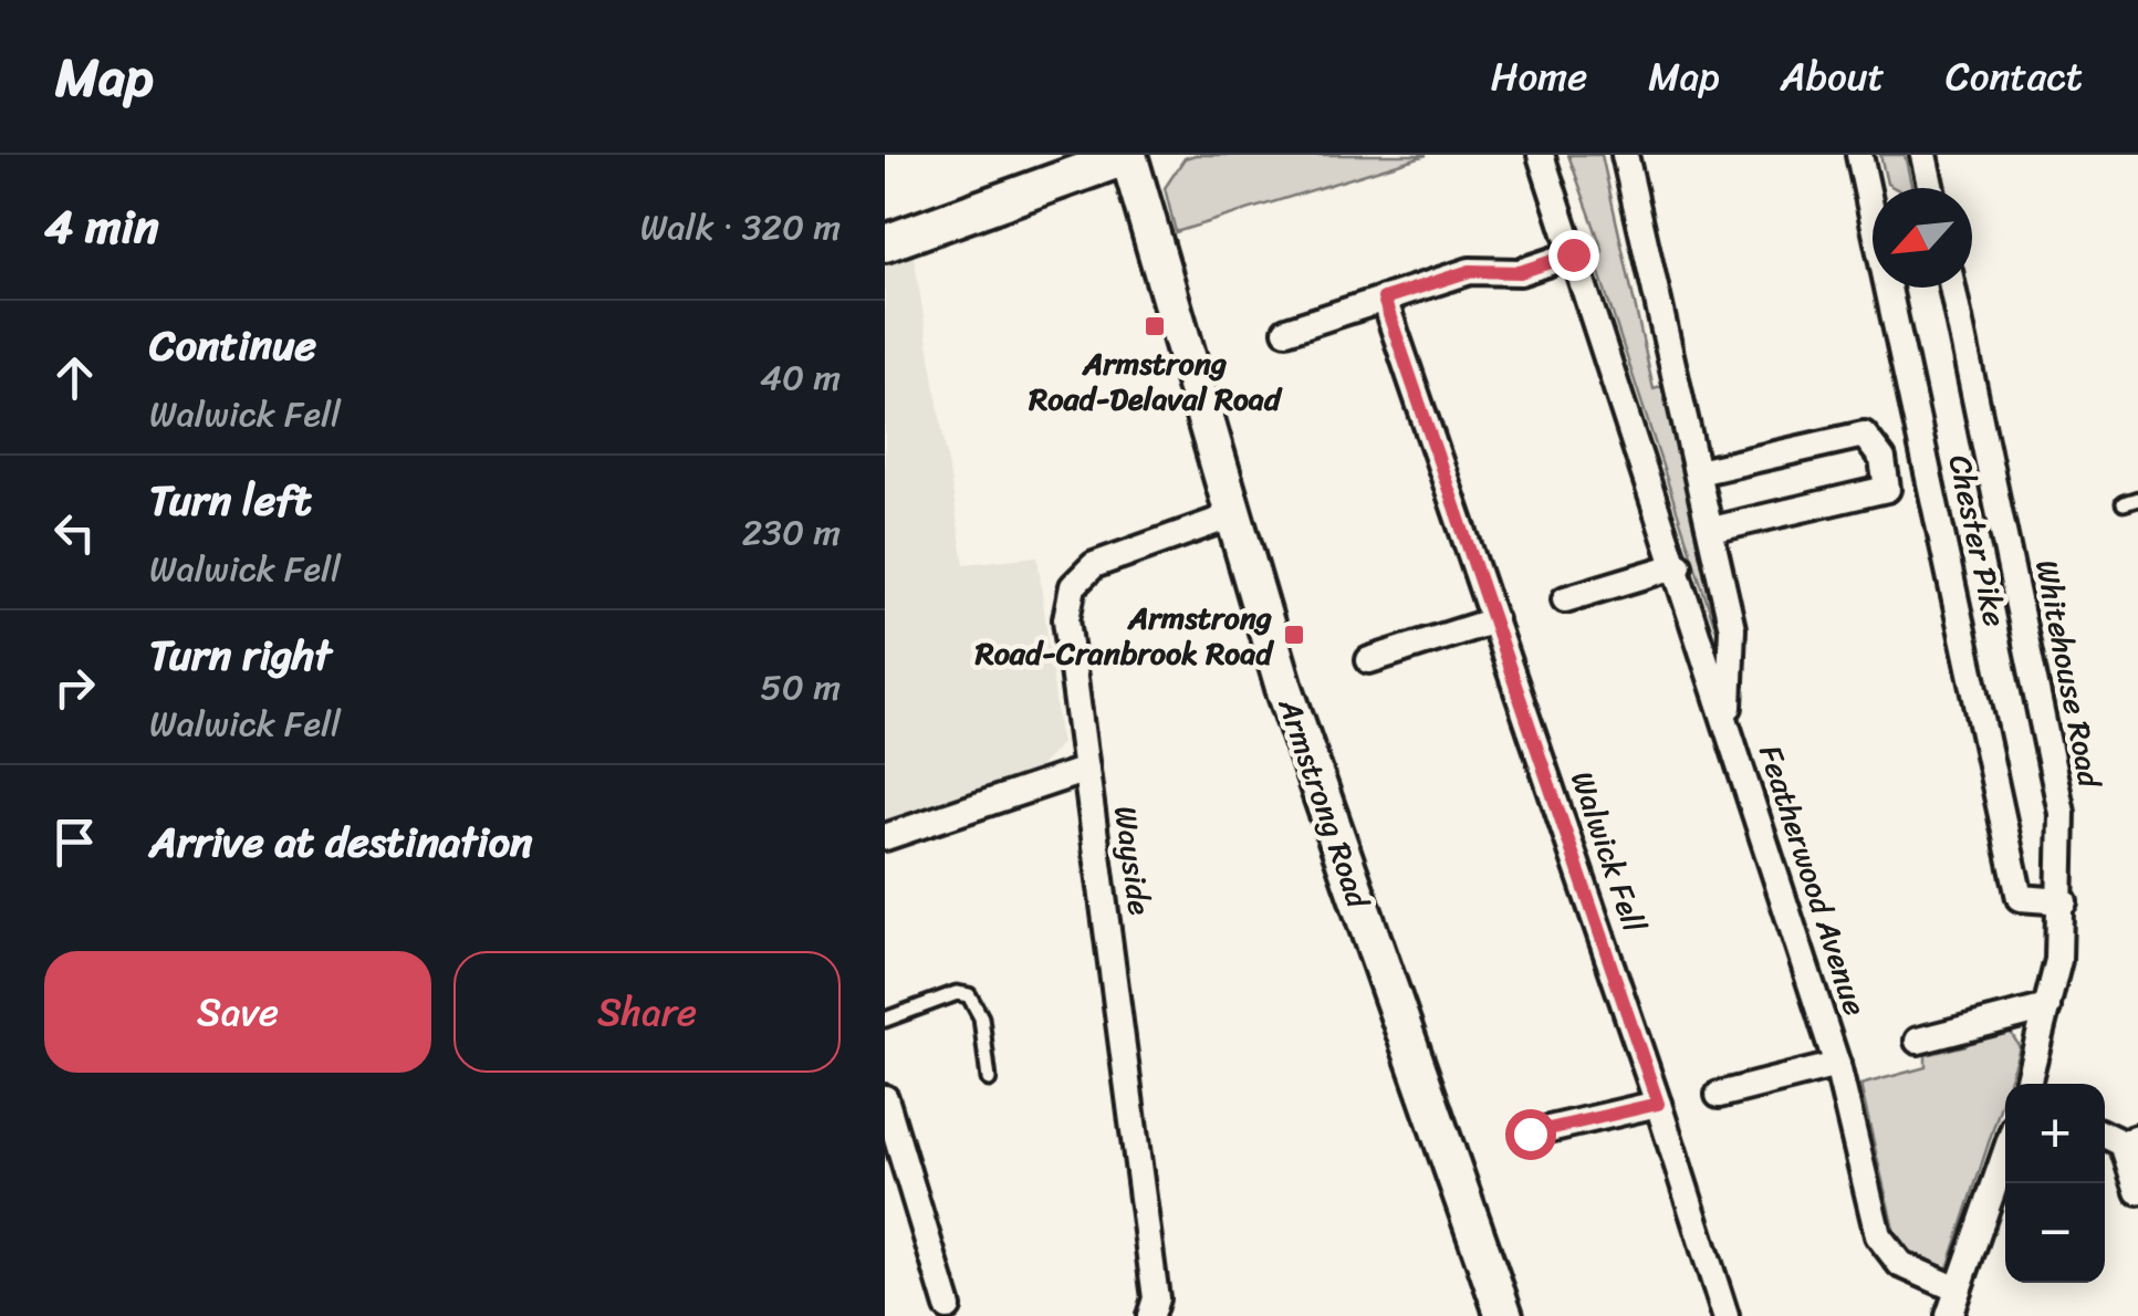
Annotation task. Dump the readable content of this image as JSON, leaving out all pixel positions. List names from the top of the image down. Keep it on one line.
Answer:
{"streets":{"street":["Chester Pike","Whitehouse Road","Armstrong Road","Walwick Fell","Wayside","Featherwood Avenue"]},"crossings":[["Chester Pike","Whitehouse Road"],["Armstrong Road","Wayside"]],"places":{"transit":["Armstrong Road-Delaval Road","Armstrong Road-Cranbrook Road"]},"north":"bottom left","page":{"header":"Map","nav":["Home","Map","About","Contact"],"heading":["4 min","Walk · 320 m"],"list":[["Continue","Walwick Fell","40 m"],["Turn left","Walwick Fell","230 m"],["Turn right","Walwick Fell","50 m"],"Arrive at destination"],"buttons":["Save","Share"],"map_buttons":["+","−"]}}
